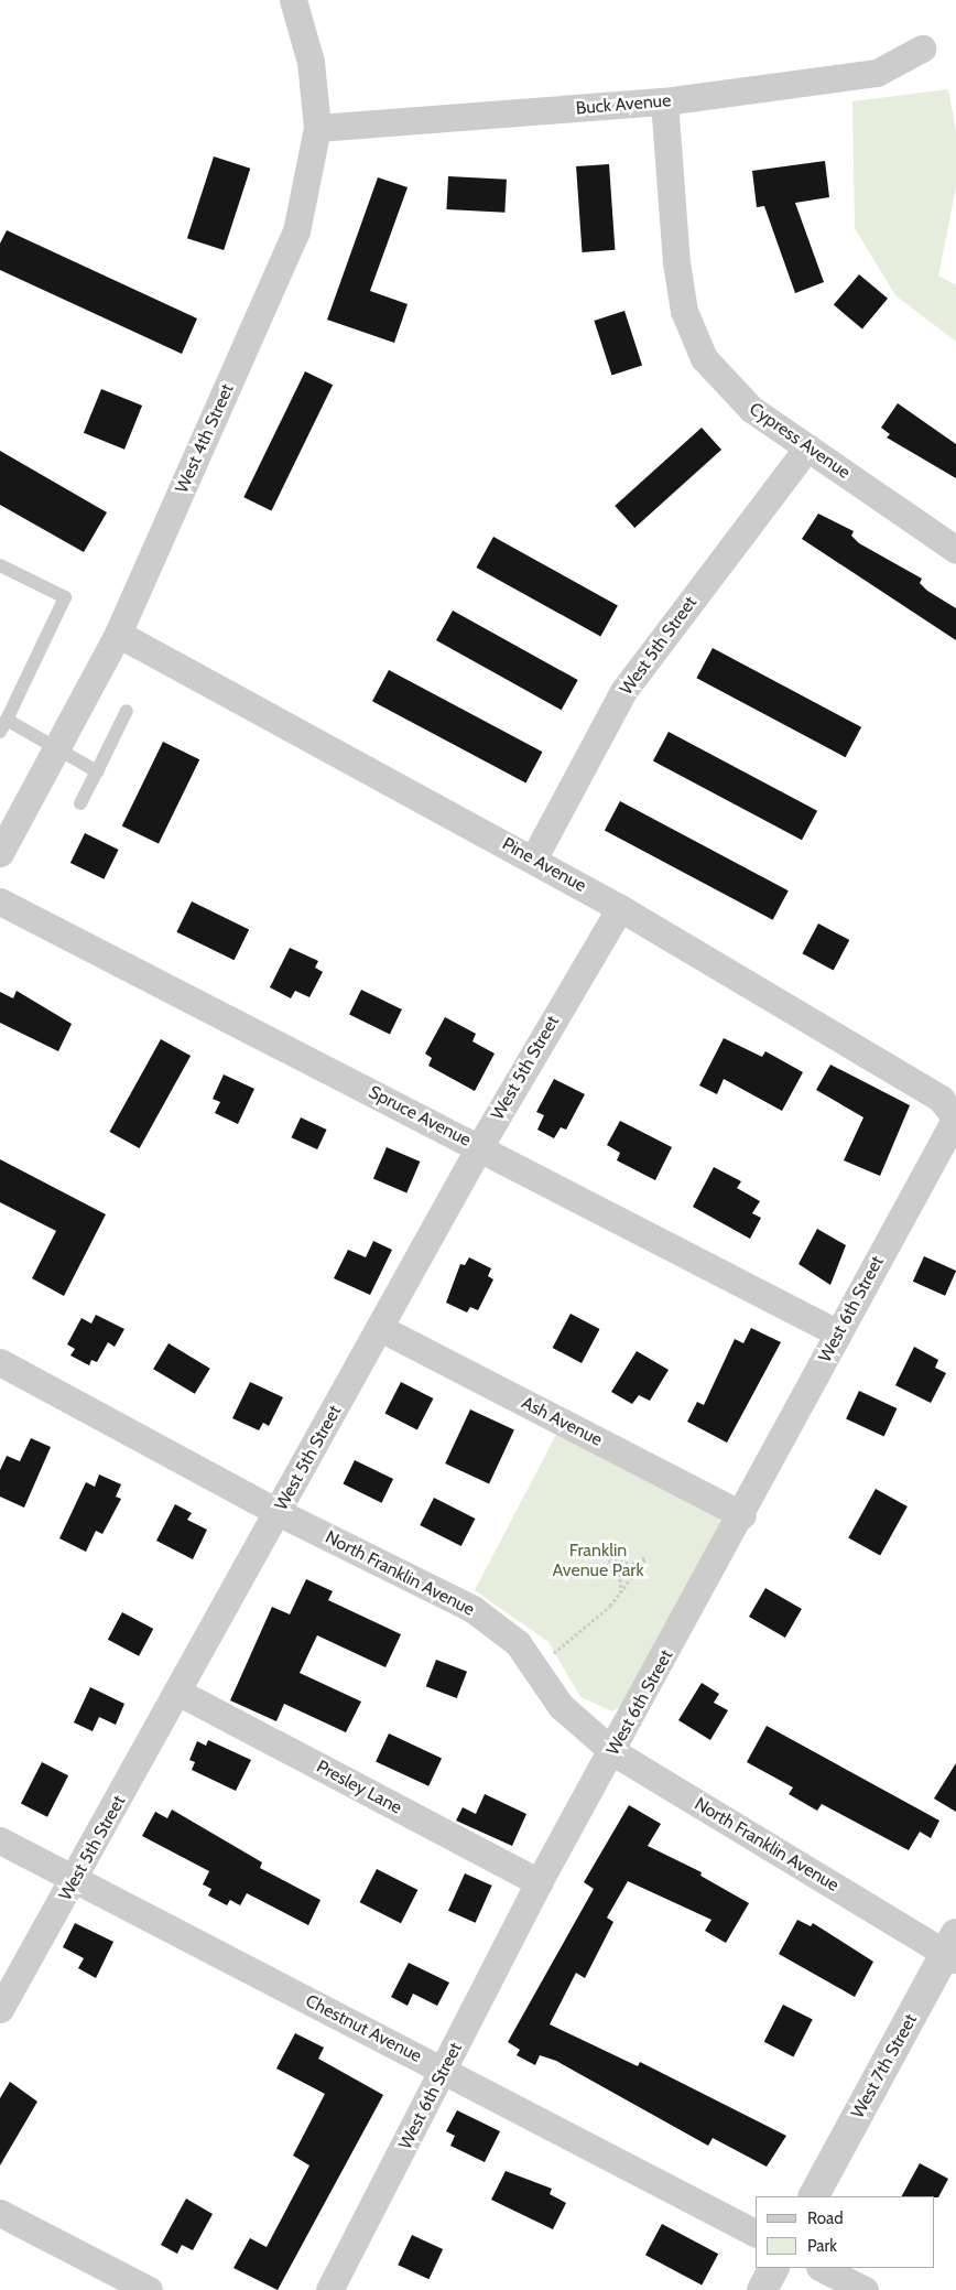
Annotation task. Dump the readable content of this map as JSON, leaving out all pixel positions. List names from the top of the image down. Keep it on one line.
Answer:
{"streets":{"street":["Buck Avenue","West 4th Street","Cypress Avenue","West 5th Street","Pine Avenue","Spruce Avenue","West 6th Street","Ash Avenue","North Franklin Avenue","Presley Lane","Chestnut Avenue","West 7th Street"]},"crossings":[["Buck Avenue","West 4th Street"],["Buck Avenue","Cypress Avenue"],["West 4th Street","Pine Avenue"],["Cypress Avenue","West 5th Street"],["West 5th Street","Pine Avenue"],["West 5th Street","Spruce Avenue"],["West 5th Street","Ash Avenue"],["West 5th Street","North Franklin Avenue"],["West 5th Street","Presley Lane"],["West 5th Street","Chestnut Avenue"],["Pine Avenue","West 6th Street"],["Spruce Avenue","West 6th Street"],["West 6th Street","Ash Avenue"],["West 6th Street","North Franklin Avenue"],["West 6th Street","Presley Lane"],["West 6th Street","Chestnut Avenue"],["North Franklin Avenue","West 7th Street"]],"parks":["Franklin Avenue Park"],"legend":["Road","Park"]}
